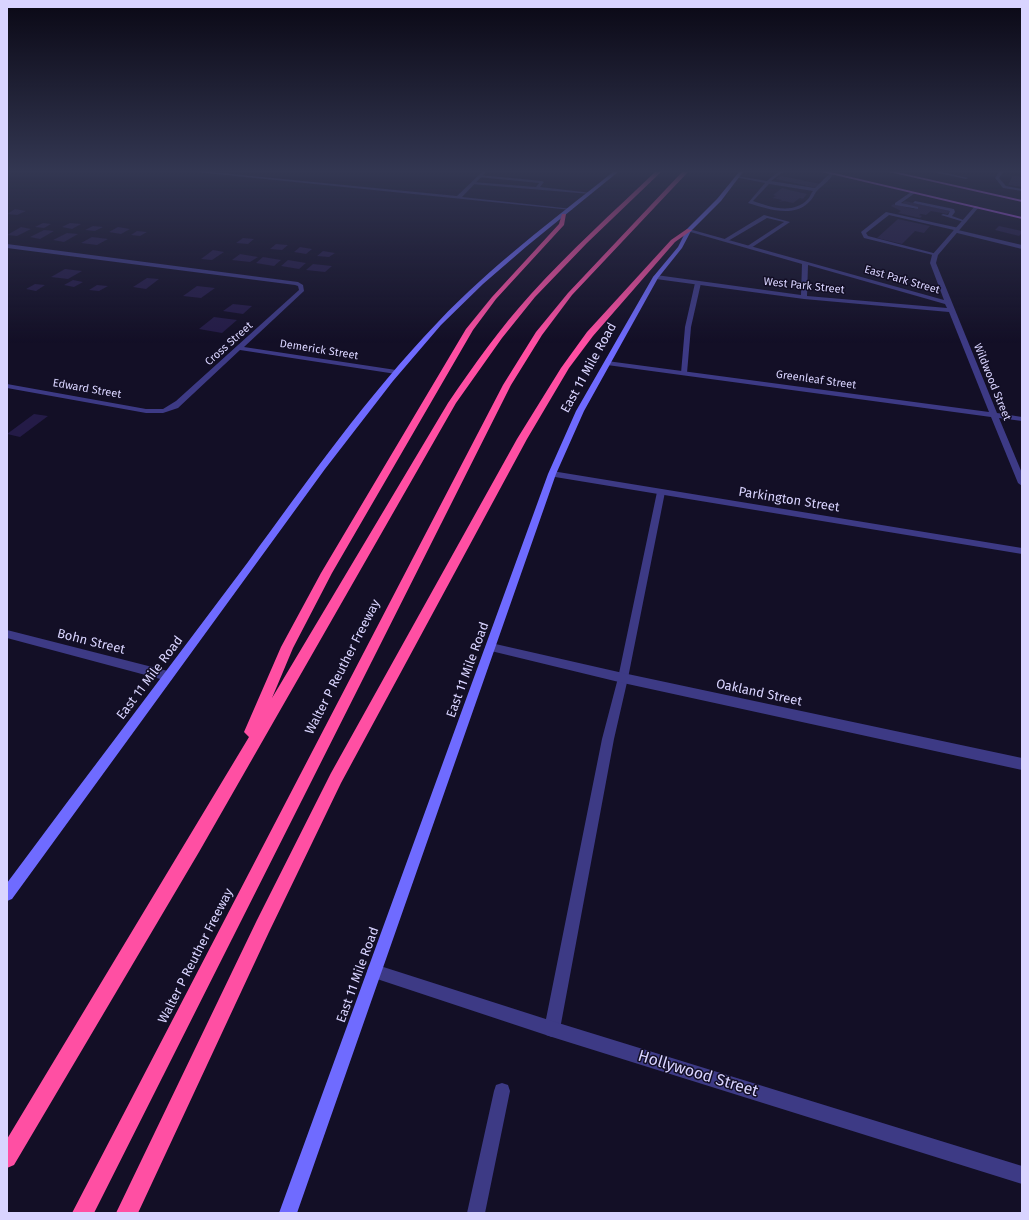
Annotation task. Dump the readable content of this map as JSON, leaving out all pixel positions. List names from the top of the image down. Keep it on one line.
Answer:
{"streets":{"highway":["Walter P Reuther Freeway"],"main road":["East 11 Mile Road"],"street":["East Park Street","West Park Street","Cross Street","Demerick Street","Greenleaf Street","Wildwood Street","Edward Street","Parkington Street","Bohn Street","Oakland Street","Hollywood Street"]},"crossings":[["East Park Street","East 11 Mile Road"],["East Park Street","Wildwood Street"],["West Park Street","East 11 Mile Road"],["West Park Street","Wildwood Street"],["Cross Street","Demerick Street"],["Cross Street","Edward Street"],["Demerick Street","East 11 Mile Road"],["East 11 Mile Road","Greenleaf Street"],["East 11 Mile Road","Parkington Street"],["East 11 Mile Road","Bohn Street"],["East 11 Mile Road","Oakland Street"],["East 11 Mile Road","Hollywood Street"],["Greenleaf Street","Wildwood Street"]]}
